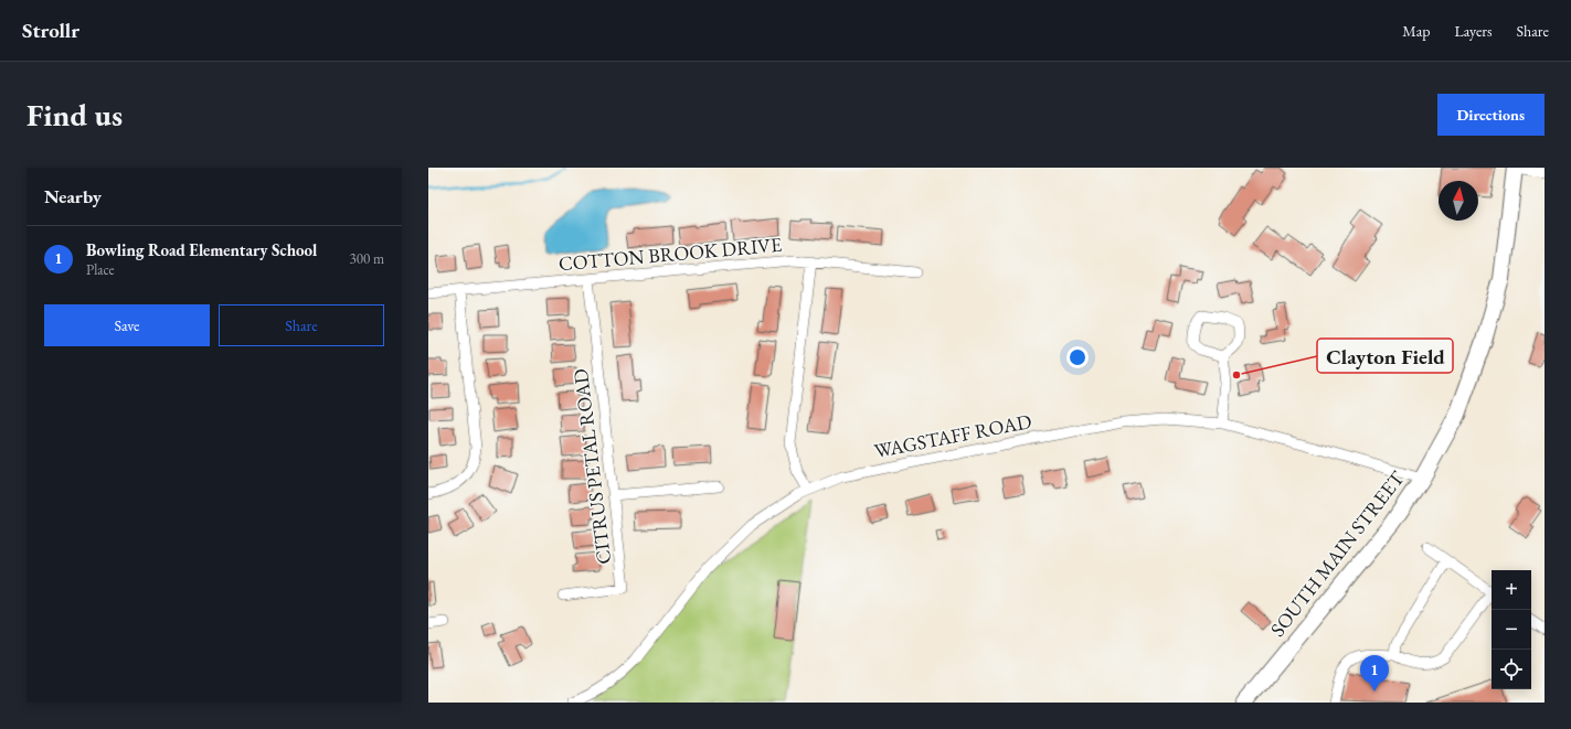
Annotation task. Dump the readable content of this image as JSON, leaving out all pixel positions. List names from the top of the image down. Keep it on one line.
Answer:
{"streets":{"highway":["SOUTH MAIN STREET"],"street":["COTTON BROOK DRIVE","WAGSTAFF ROAD","CITRUS PETAL ROAD"]},"crossings":[["COTTON BROOK DRIVE","CITRUS PETAL ROAD"],["WAGSTAFF ROAD","SOUTH MAIN STREET"]],"places":["Clayton Field"],"north":"top","page":{"header":"Strollr","nav":["Map","Layers","Share"],"buttons":["Directions",["Save","Share"]],"title":"Find us","heading":"Nearby","list":[{"mark":"1","name":"Bowling Road Elementary School","note":"Place","value":"300 m"}],"map_buttons":["+","−"],"pins":"1"}}
